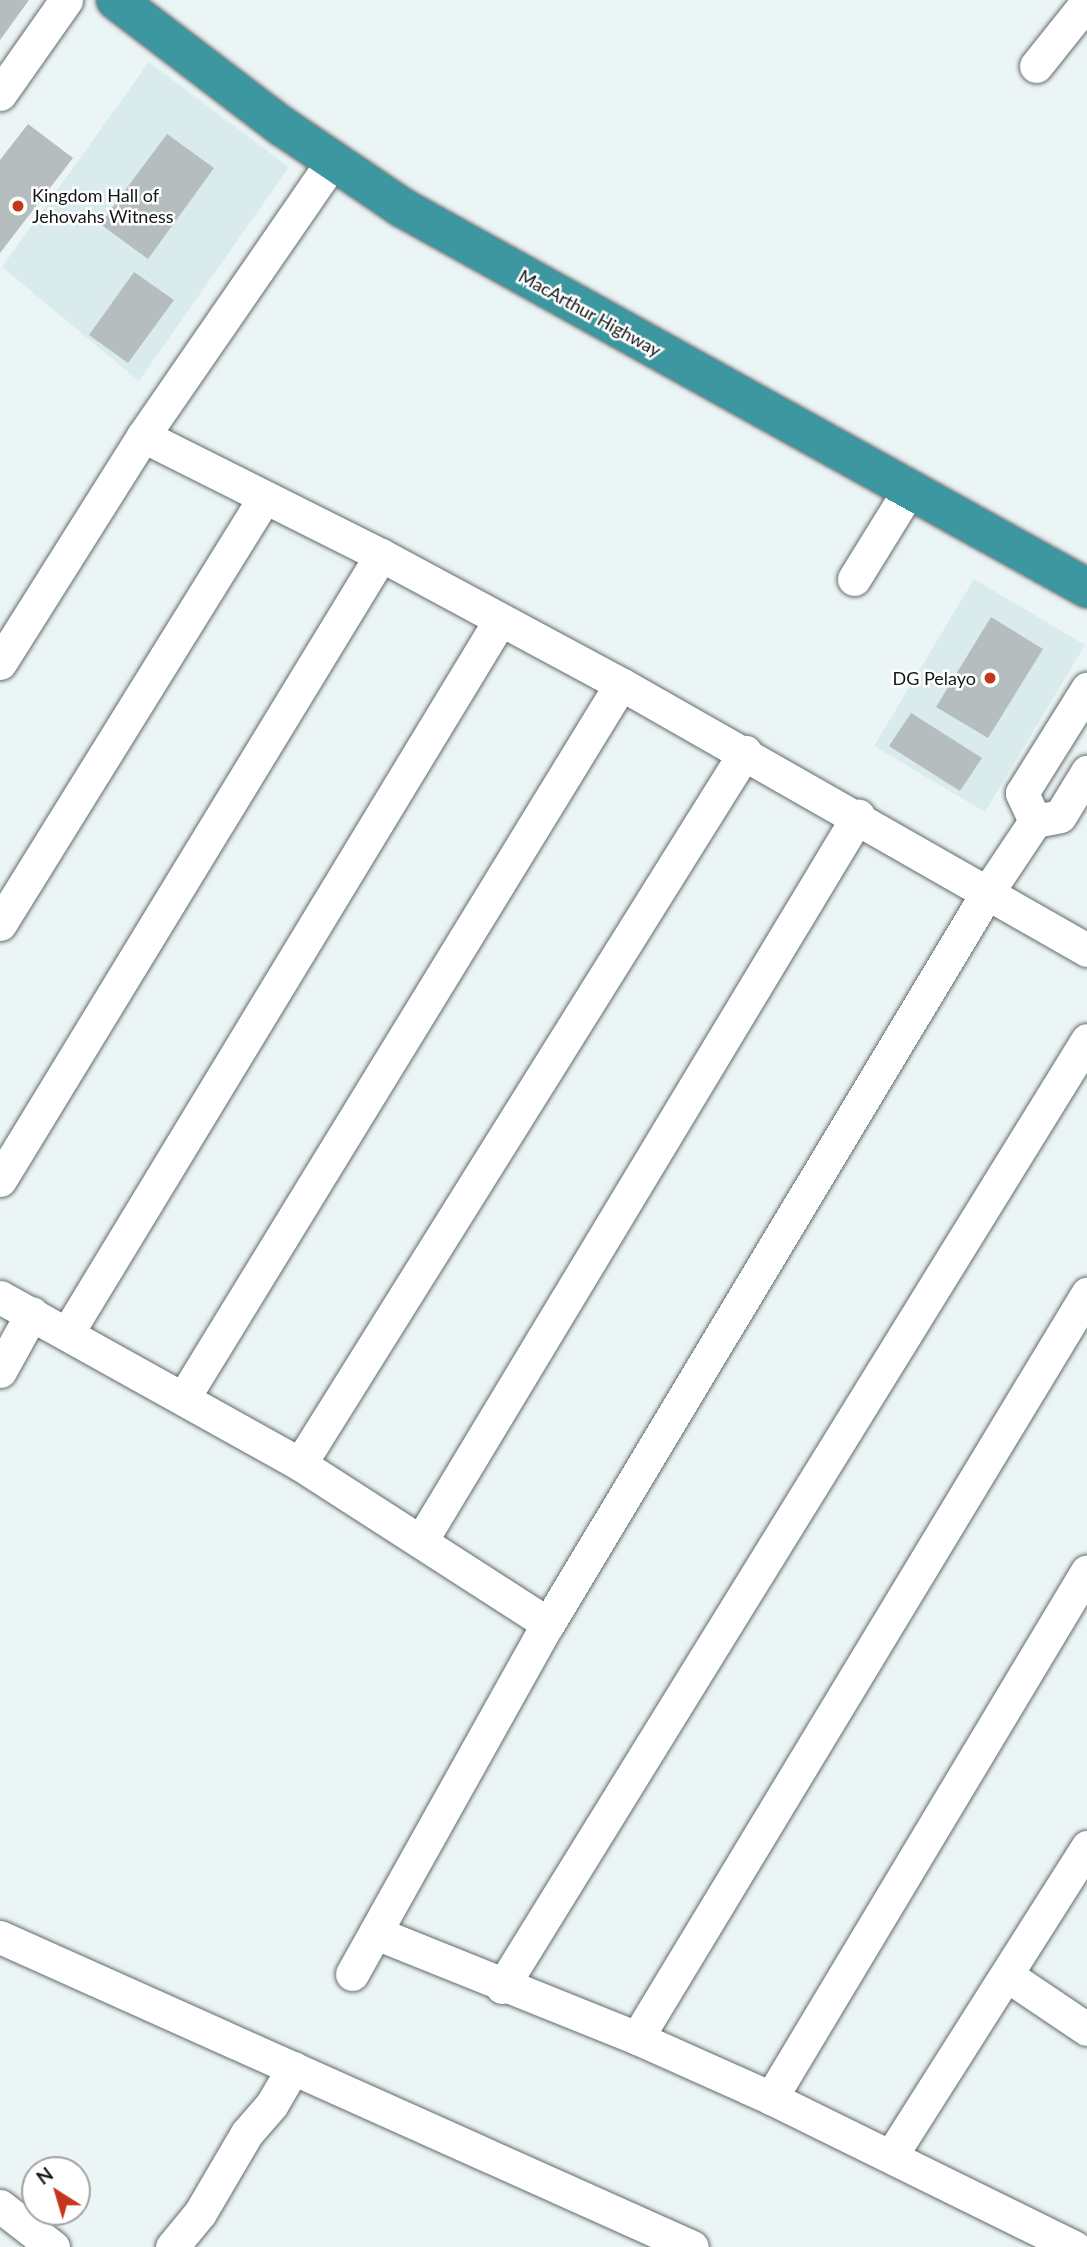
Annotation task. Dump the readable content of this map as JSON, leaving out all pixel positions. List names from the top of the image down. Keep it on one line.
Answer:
{"streets":{"highway":["MacArthur Highway"]},"places":["Kingdom Hall of Jehovahs Witness","DG Pelayo"],"north":"top left"}
